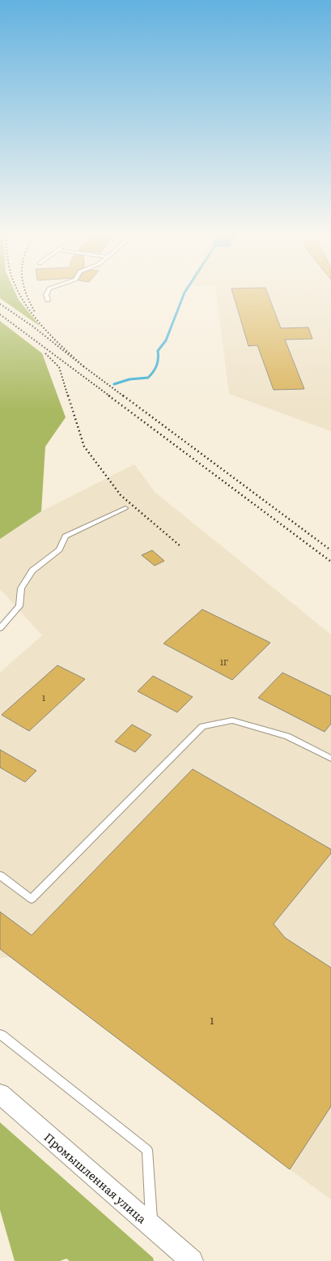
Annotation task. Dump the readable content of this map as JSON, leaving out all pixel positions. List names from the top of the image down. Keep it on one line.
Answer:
{"streets":{"street":["Промышленная улица"]},"house_numbers":["1Г","1","1"]}
